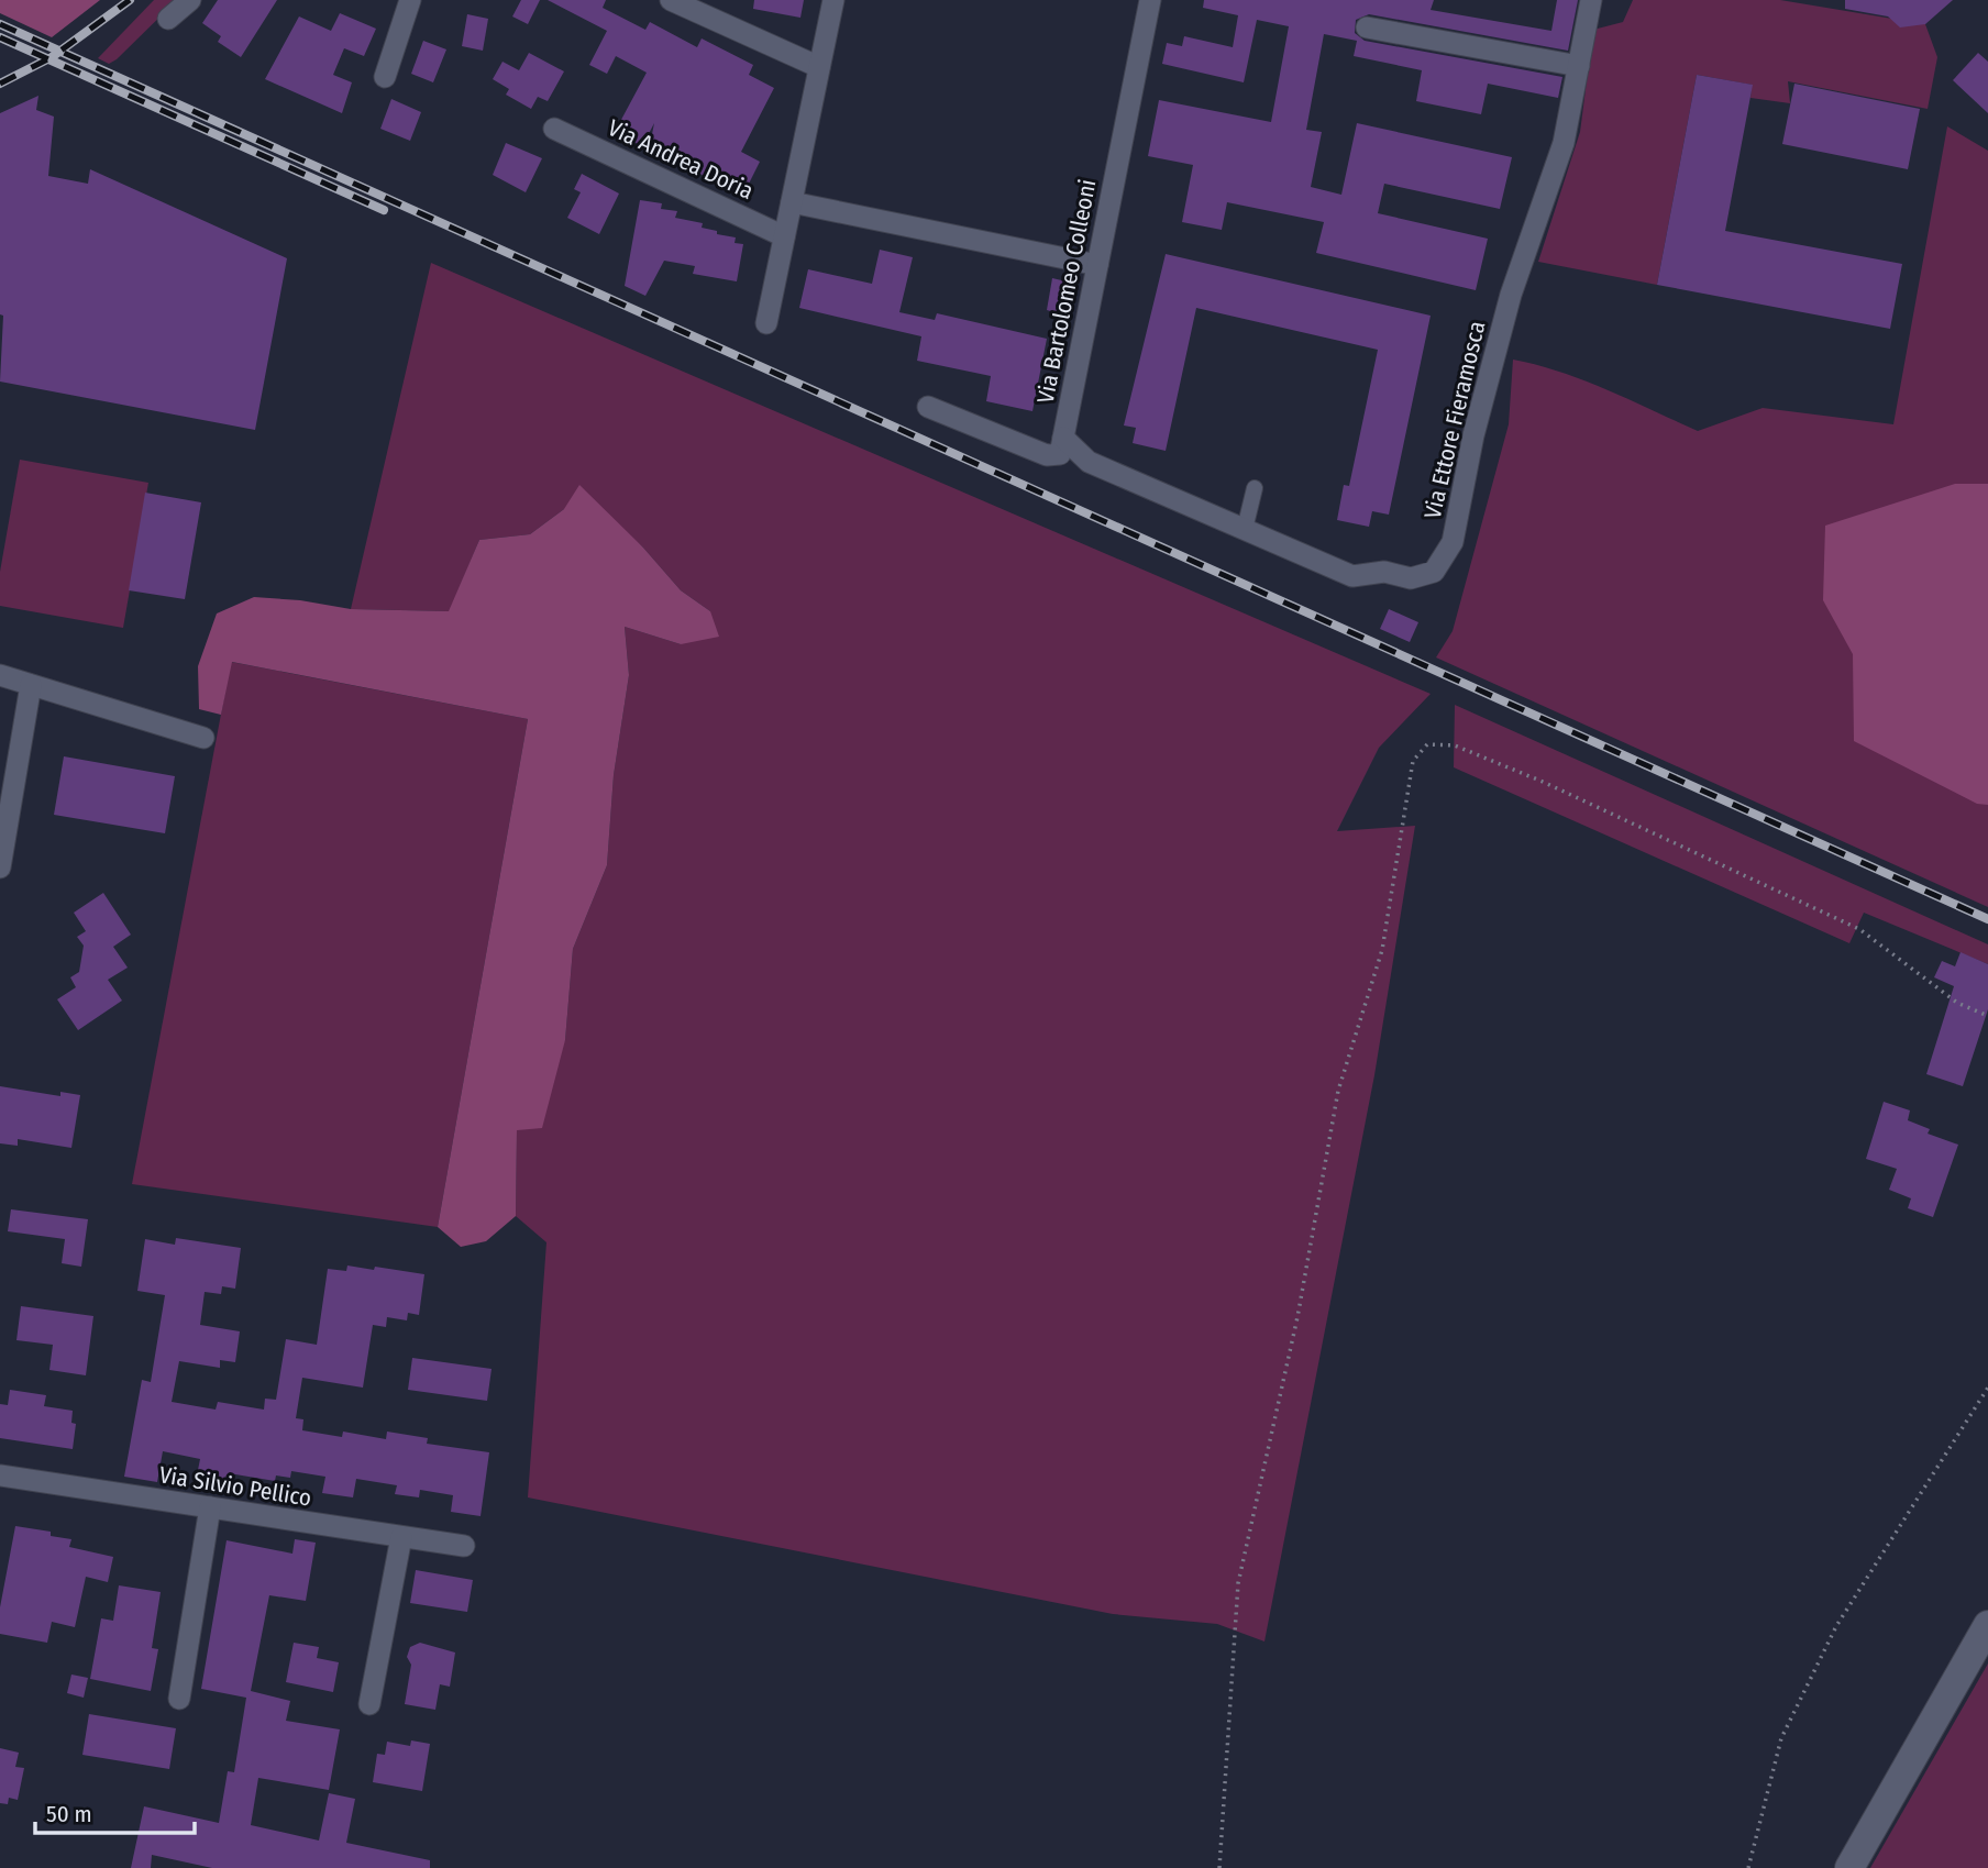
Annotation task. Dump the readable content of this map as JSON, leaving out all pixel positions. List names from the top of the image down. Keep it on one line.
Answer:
{"streets":{"street":["Via Andrea Doria","Via Bartolomeo Colleoni","Via Ettore Fieramosca","Via Silvio Pellico"]},"crossings":[["Via Bartolomeo Colleoni","Via Ettore Fieramosca"]],"scale_bar":"50 m"}
